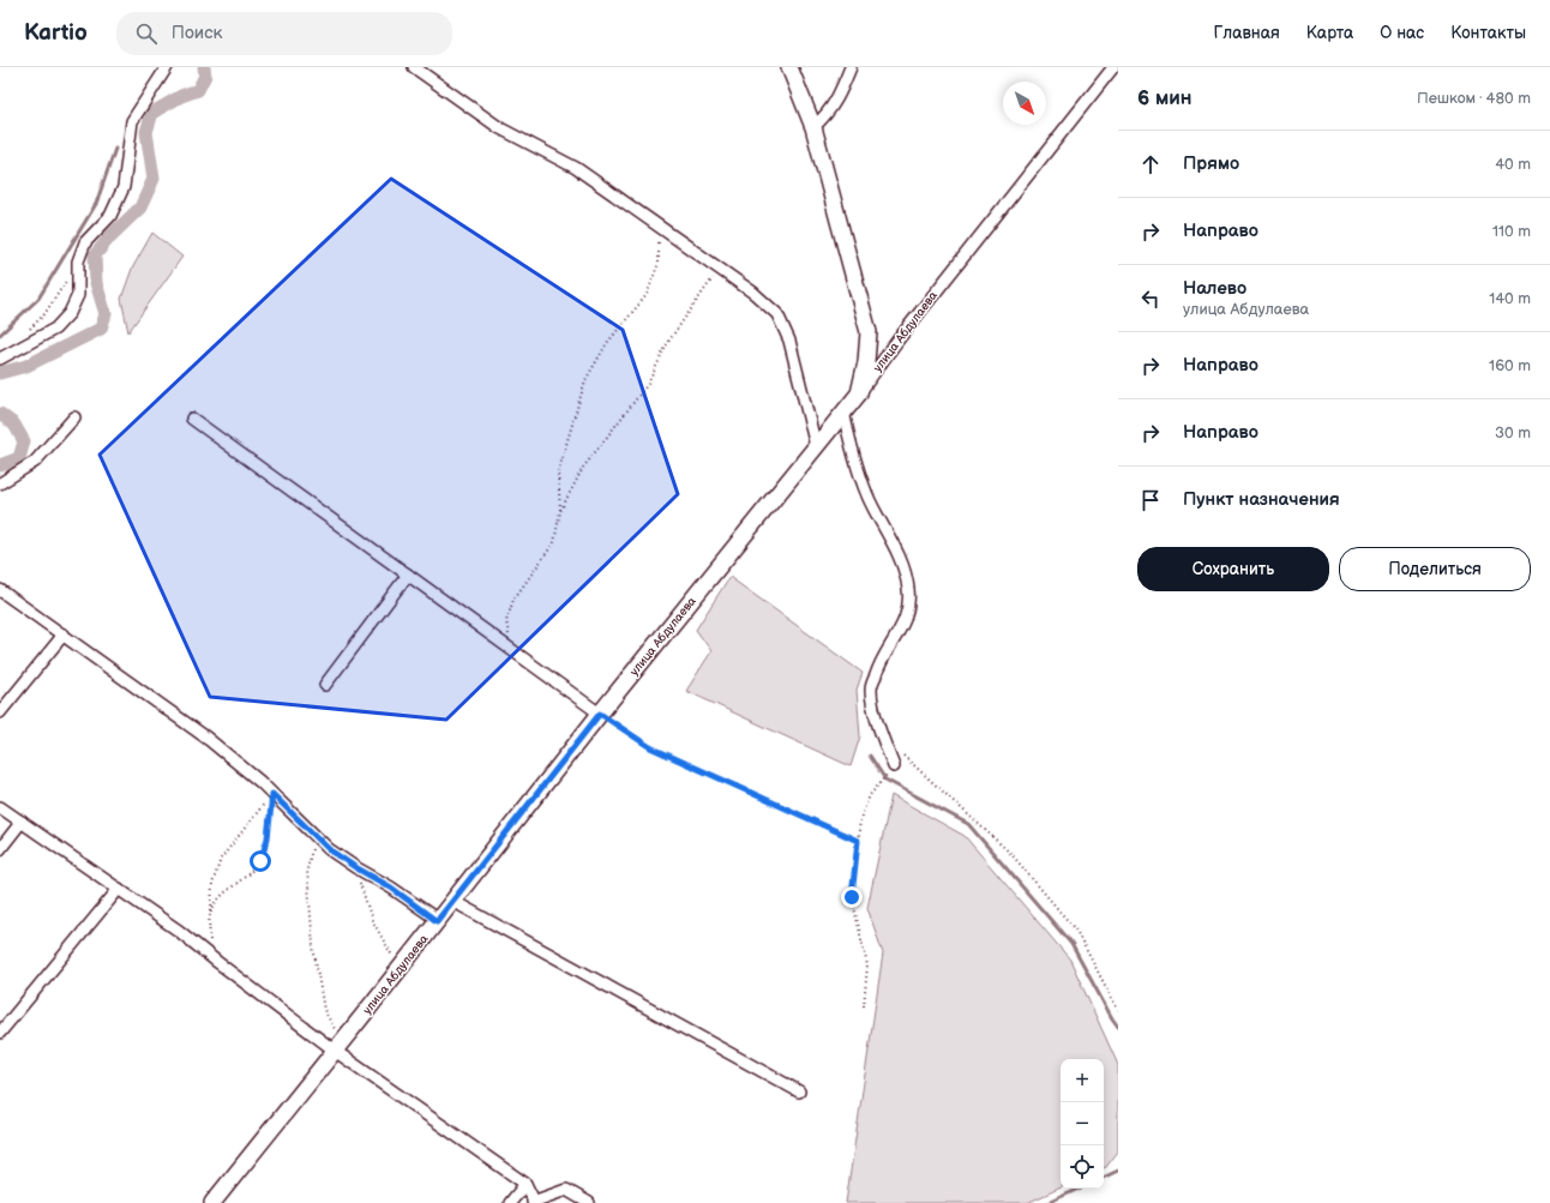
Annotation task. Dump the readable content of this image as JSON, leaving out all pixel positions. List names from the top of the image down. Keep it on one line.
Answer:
{"streets":{"main road":["улица Абдулаева"]},"north":"bottom right","page":{"header":"Kartio","search":"Поиск","nav":["Главная","Карта","О нас","Контакты"],"heading":["6 мин","Пешком · 480 m"],"list":[["Прямо","40 m"],["Направо","110 m"],["Налево","улица Абдулаева","140 m"],["Направо","160 m"],["Направо","30 m"],"Пункт назначения"],"buttons":["Сохранить","Поделиться"],"map_buttons":["+","−"]}}
